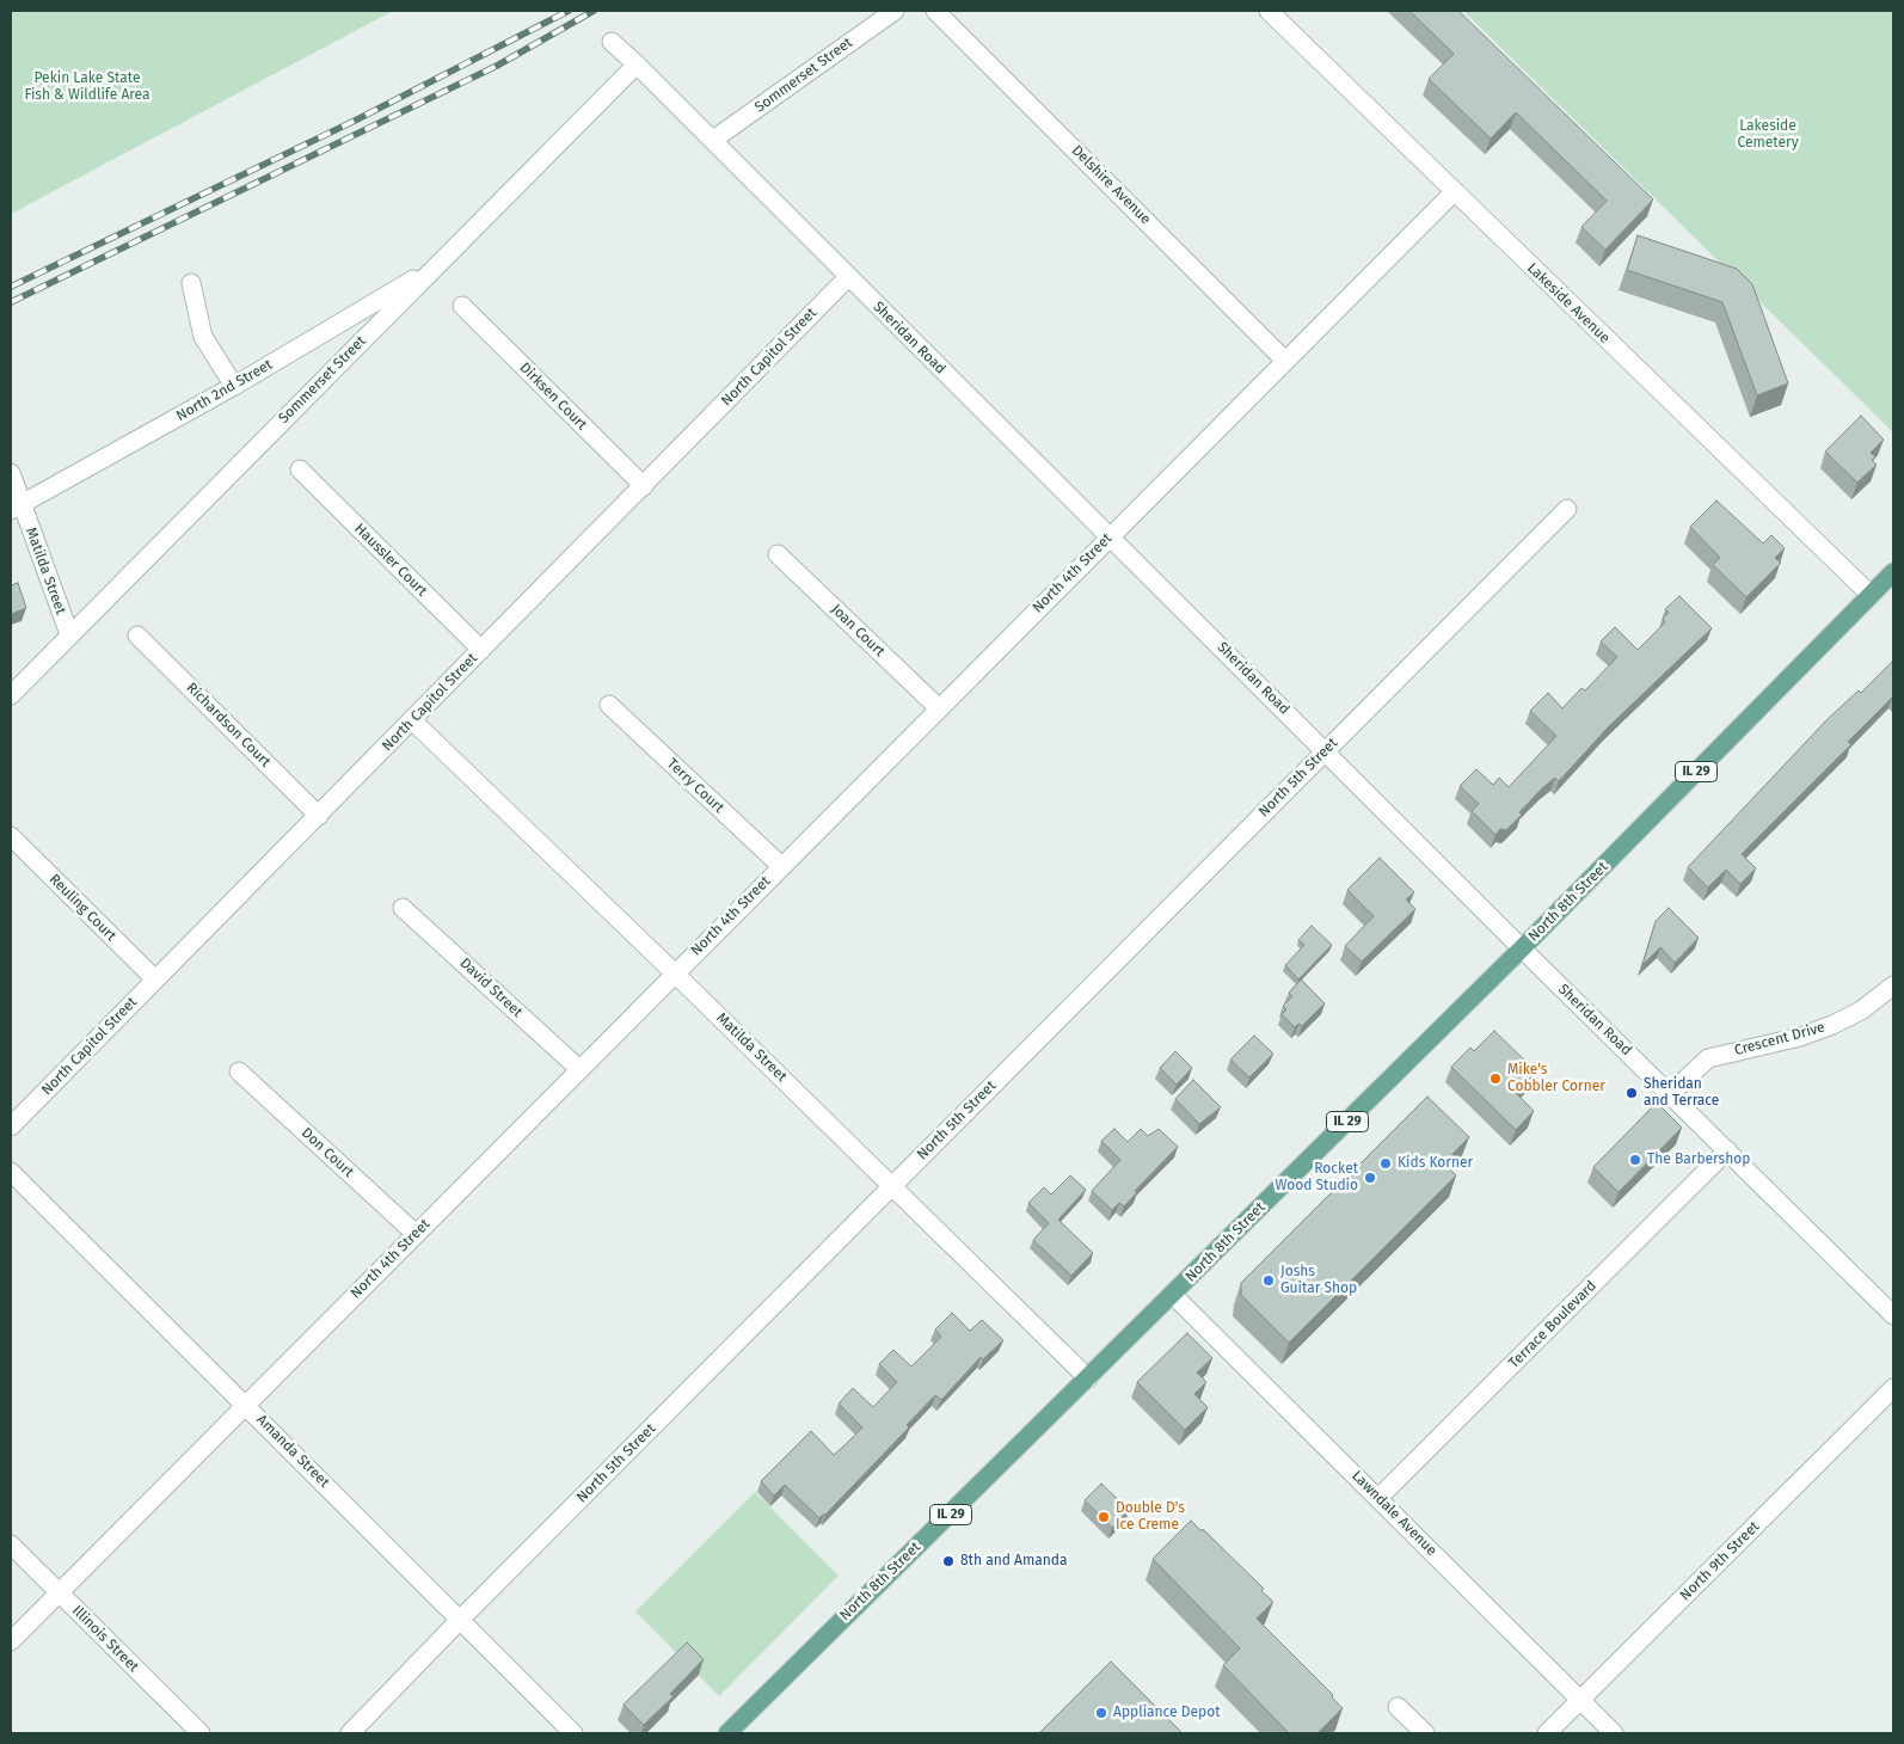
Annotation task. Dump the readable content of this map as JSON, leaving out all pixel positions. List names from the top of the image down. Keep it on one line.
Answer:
{"streets":{"main road":["IL 29","North 8th Street"],"street":["Sommerset Street","Delshire Avenue","Lakeside Avenue","Sheridan Road","North Capitol Street","North 2nd Street","Dirksen Court","Haussler Court","Matilda Street","North 4th Street","Joan Court","Richardson Court","North 5th Street","Terry Court","Reuling Court","David Street","Crescent Drive","Don Court","Terrace Boulevard","Amanda Street","Lawndale Avenue","North 9th Street","Illinois Street"]},"crossings":[["Sommerset Street","Sheridan Road"],["Sommerset Street","North 2nd Street"],["Sommerset Street","Matilda Street"],["Delshire Avenue","North 4th Street"],["Lakeside Avenue","North 4th Street"],["Lakeside Avenue","IL 29"],["Lakeside Avenue","North 8th Street"],["Sheridan Road","North Capitol Street"],["Sheridan Road","North 4th Street"],["Sheridan Road","North 5th Street"],["Sheridan Road","North 8th Street"],["Sheridan Road","Crescent Drive"],["Sheridan Road","Terrace Boulevard"],["North Capitol Street","Dirksen Court"],["North Capitol Street","Haussler Court"],["North Capitol Street","Matilda Street"],["North Capitol Street","Richardson Court"],["North Capitol Street","Reuling Court"],["North 2nd Street","Matilda Street"],["Matilda Street","North 4th Street"],["Matilda Street","North 5th Street"],["Matilda Street","North 8th Street"],["North 4th Street","Joan Court"],["North 4th Street","Terry Court"],["North 4th Street","David Street"],["North 4th Street","Don Court"],["North 4th Street","Amanda Street"],["North 4th Street","Illinois Street"],["IL 29","North 8th Street"],["North 5th Street","Amanda Street"],["North 8th Street","Lawndale Avenue"],["Terrace Boulevard","Lawndale Avenue"],["Lawndale Avenue","North 9th Street"]],"parks":["Pekin Lake State Fish & Wildlife Area","Lakeside Cemetery"],"places":["Mike's Cobbler Corner","Sheridan and Terrace","The Barbershop","Kids Korner","Rocket Wood Studio","Joshs Guitar Shop","Double D's Ice Creme","8th and Amanda","Appliance Depot"]}
